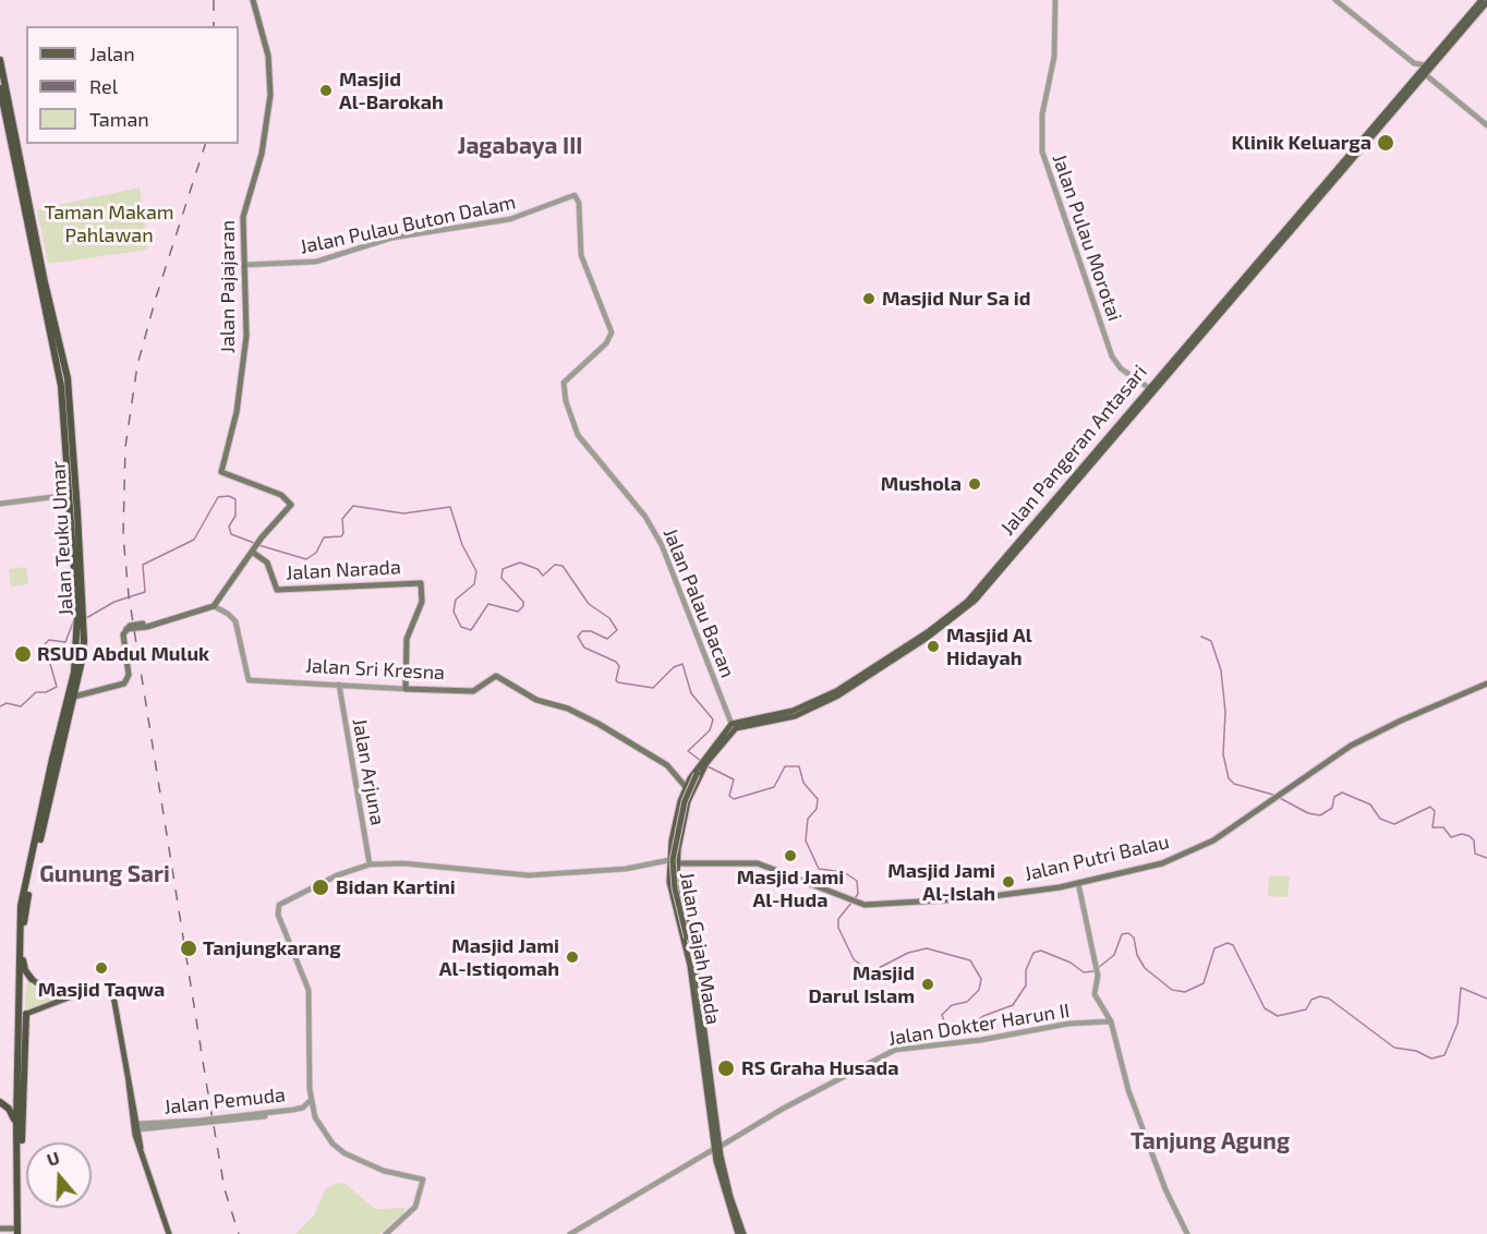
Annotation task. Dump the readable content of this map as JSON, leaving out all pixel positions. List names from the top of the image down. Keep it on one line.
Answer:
{"streets":{"highway":["Jalan Teuku Umar"],"main road":["Jalan Pajajaran","Jalan Pangeran Antasari","Jalan Narada","Jalan Sri Kresna","Jalan Putri Balau","Jalan Gajah Mada"],"street":["Jalan Pulau Buton Dalam","Jalan Pulau Morotai","Jalan Palau Bacan","Jalan Arjuna","Jalan Dokter Harun II","Jalan Pemuda"]},"crossings":[["Jalan Pulau Buton Dalam","Jalan Pajajaran"],["Jalan Pulau Buton Dalam","Jalan Palau Bacan"],["Jalan Pulau Morotai","Jalan Pangeran Antasari"],["Jalan Pajajaran","Jalan Narada"],["Jalan Pajajaran","Jalan Sri Kresna"],["Jalan Pangeran Antasari","Jalan Palau Bacan"],["Jalan Pangeran Antasari","Jalan Sri Kresna"],["Jalan Pangeran Antasari","Jalan Putri Balau"],["Jalan Pangeran Antasari","Jalan Gajah Mada"],["Jalan Narada","Jalan Sri Kresna"],["Jalan Sri Kresna","Jalan Arjuna"],["Jalan Putri Balau","Jalan Gajah Mada"],["Jalan Gajah Mada","Jalan Dokter Harun II"]],"districts":["Jagabaya III","Gunung Sari","Tanjung Agung"],"parks":["Taman Makam Pahlawan"],"places":["Masjid Al-Barokah","Klinik Keluarga","Masjid Nur Sa id","Mushola","Masjid Al Hidayah","RSUD Abdul Muluk","Masjid Jami Al-Huda","Masjid Jami Al-Islah","Bidan Kartini","Tanjungkarang","Masjid Jami Al-Istiqomah","Masjid Taqwa","Masjid Darul Islam","RS Graha Husada"],"legend":["Jalan","Rel","Taman"],"north":"top"}
